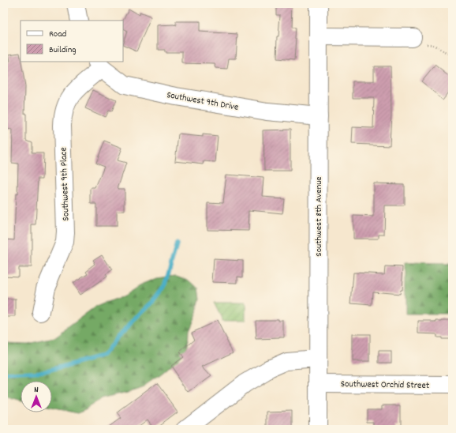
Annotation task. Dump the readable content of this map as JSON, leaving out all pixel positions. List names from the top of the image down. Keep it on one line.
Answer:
{"streets":{"street":["Southwest 9th Drive","Southwest 9th Place","Southwest 8th Avenue","Southwest Orchid Street"]},"crossings":[["Southwest 9th Drive","Southwest 9th Place"],["Southwest 9th Drive","Southwest 8th Avenue"],["Southwest 8th Avenue","Southwest Orchid Street"]],"legend":["Road","Building"],"north":"top"}
